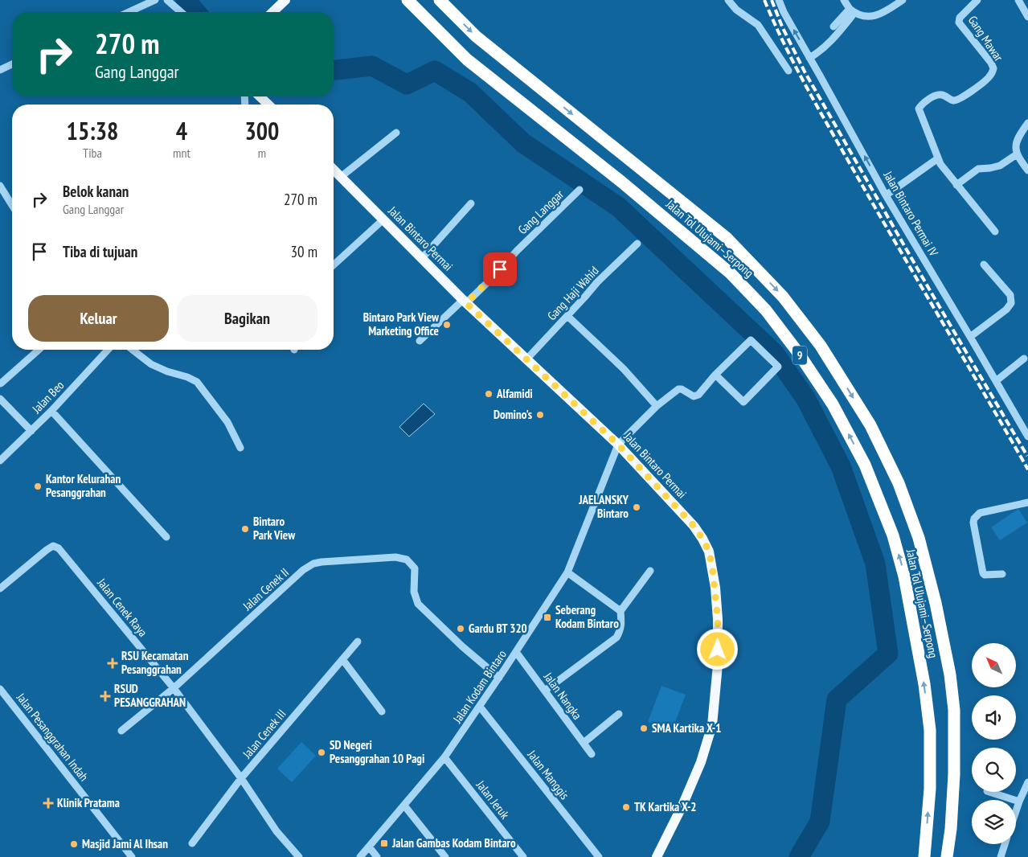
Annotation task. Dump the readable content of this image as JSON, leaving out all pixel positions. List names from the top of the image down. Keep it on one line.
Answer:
{"streets":{"highway":["Jalan Tol Ulujami–Serpong","9"],"main road":["Jalan Bintaro Permai"],"street":["Gang Mawar","Gang Langgar","Jalan Bintaro Permai IV","Gang Haji Wahid","Jalan Beo","Jalan Cenek II","Jalan Cenek Raya","Jalan Kodam Bintaro","Jalan Nangka","Jalan Cenek III","Jalan Pesanggrahan Indah","Jalan Manggis","Jalan Jeruk"]},"crossings":[["Gang Langgar","Jalan Bintaro Permai"],["Jalan Bintaro Permai","Gang Haji Wahid"],["Jalan Bintaro Permai","Jalan Kodam Bintaro"],["Jalan Cenek II","Jalan Cenek Raya"],["Jalan Cenek II","Jalan Kodam Bintaro"],["Jalan Cenek Raya","Jalan Cenek III"],["Jalan Kodam Bintaro","Jalan Nangka"],["Jalan Kodam Bintaro","Jalan Manggis"],["Jalan Kodam Bintaro","Jalan Jeruk"]],"places":{"other":["Bintaro Park View Marketing Office","Alfamidi","Domino's","Kantor Kelurahan Pesanggrahan","JAELANSKY Bintaro","Bintaro Park View","Gardu BT 320","SMA Kartika X-1","SD Negeri Pesanggrahan 10 Pagi","TK Kartika X-2","Masjid Jami Al Ihsan"],"transit":["Seberang Kodam Bintaro","Jalan Gambas Kodam Bintaro"],"health":["RSU Kecamatan Pesanggrahan","RSUD PESANGGRAHAN","Klinik Pratama"]},"north":"top left","page":{"turn":["270 m","Gang Langgar"],"eta":["15:38","Tiba","4","mnt","300","m"],"list":[{"name":"Belok kanan","note":"Gang Langgar","value":"270 m"},{"name":"Tiba di tujuan","value":"30 m"}],"buttons":["Keluar","Bagikan"]}}
